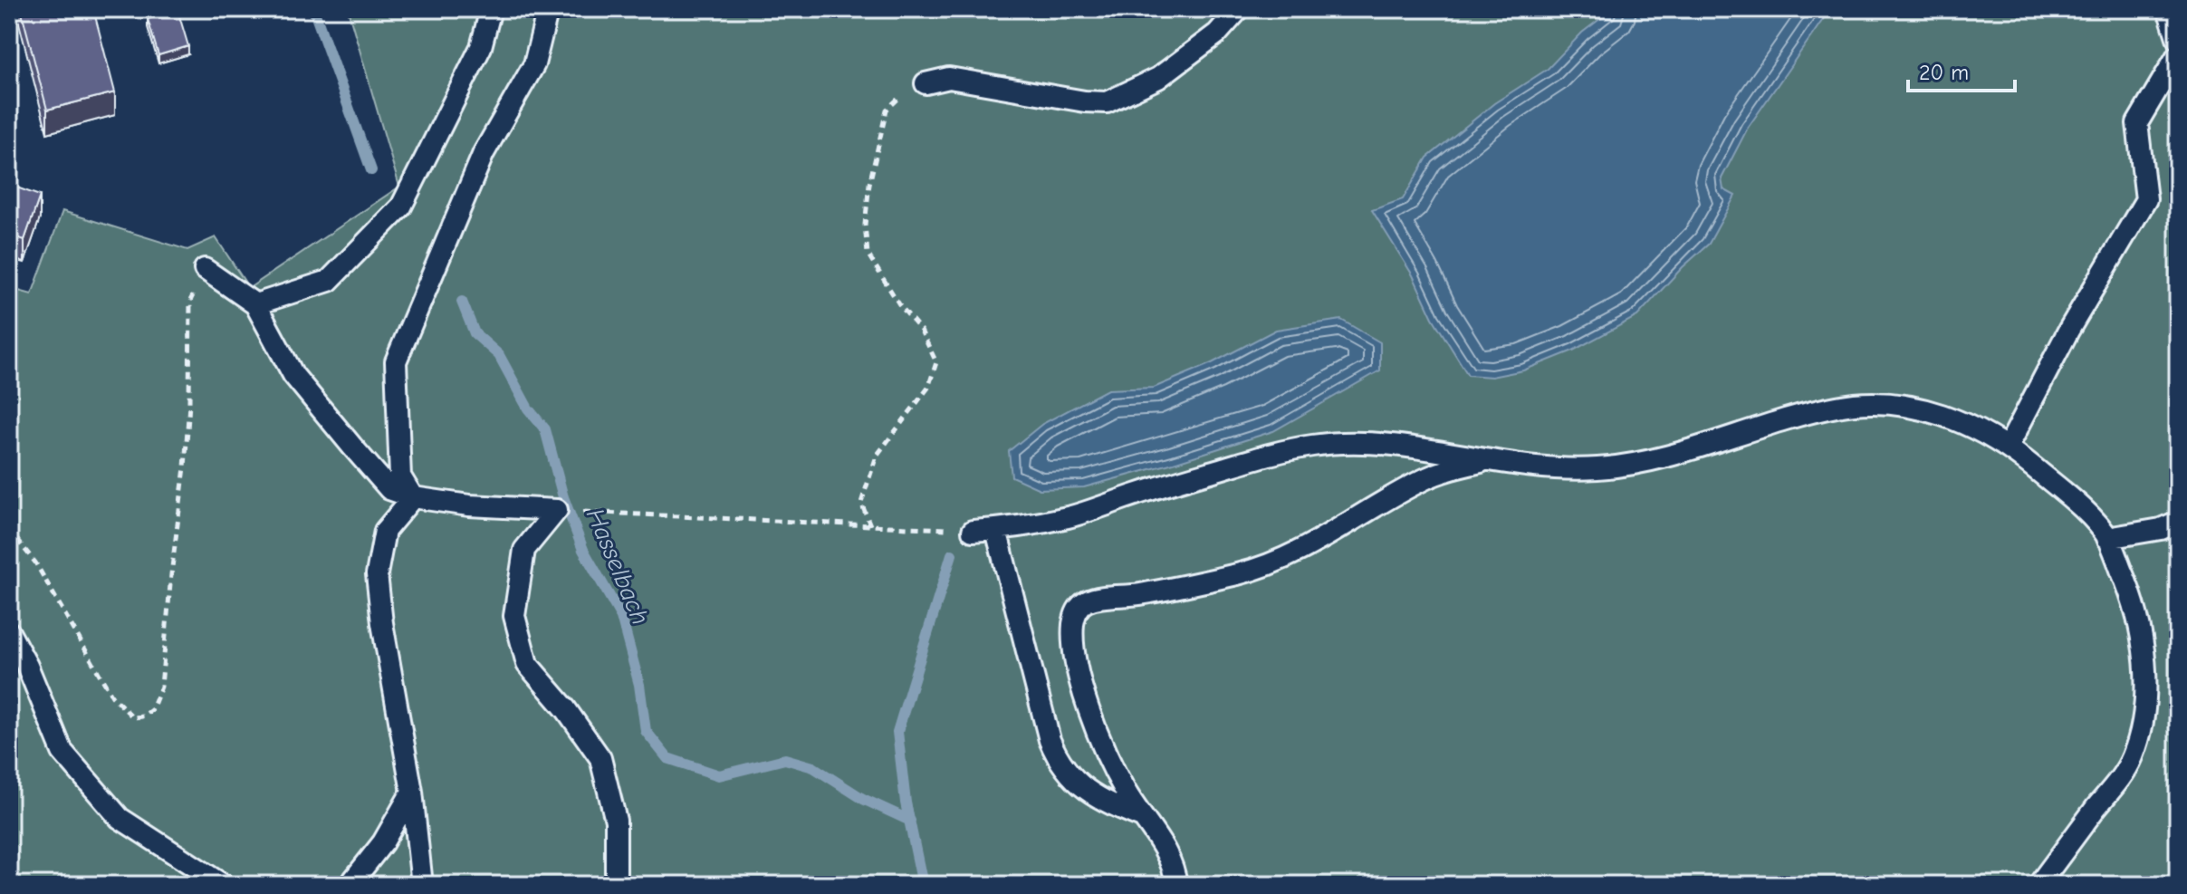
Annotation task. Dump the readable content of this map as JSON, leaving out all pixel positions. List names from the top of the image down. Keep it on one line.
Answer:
{"water":["Hasselbach"],"scale_bar":"20 m"}
